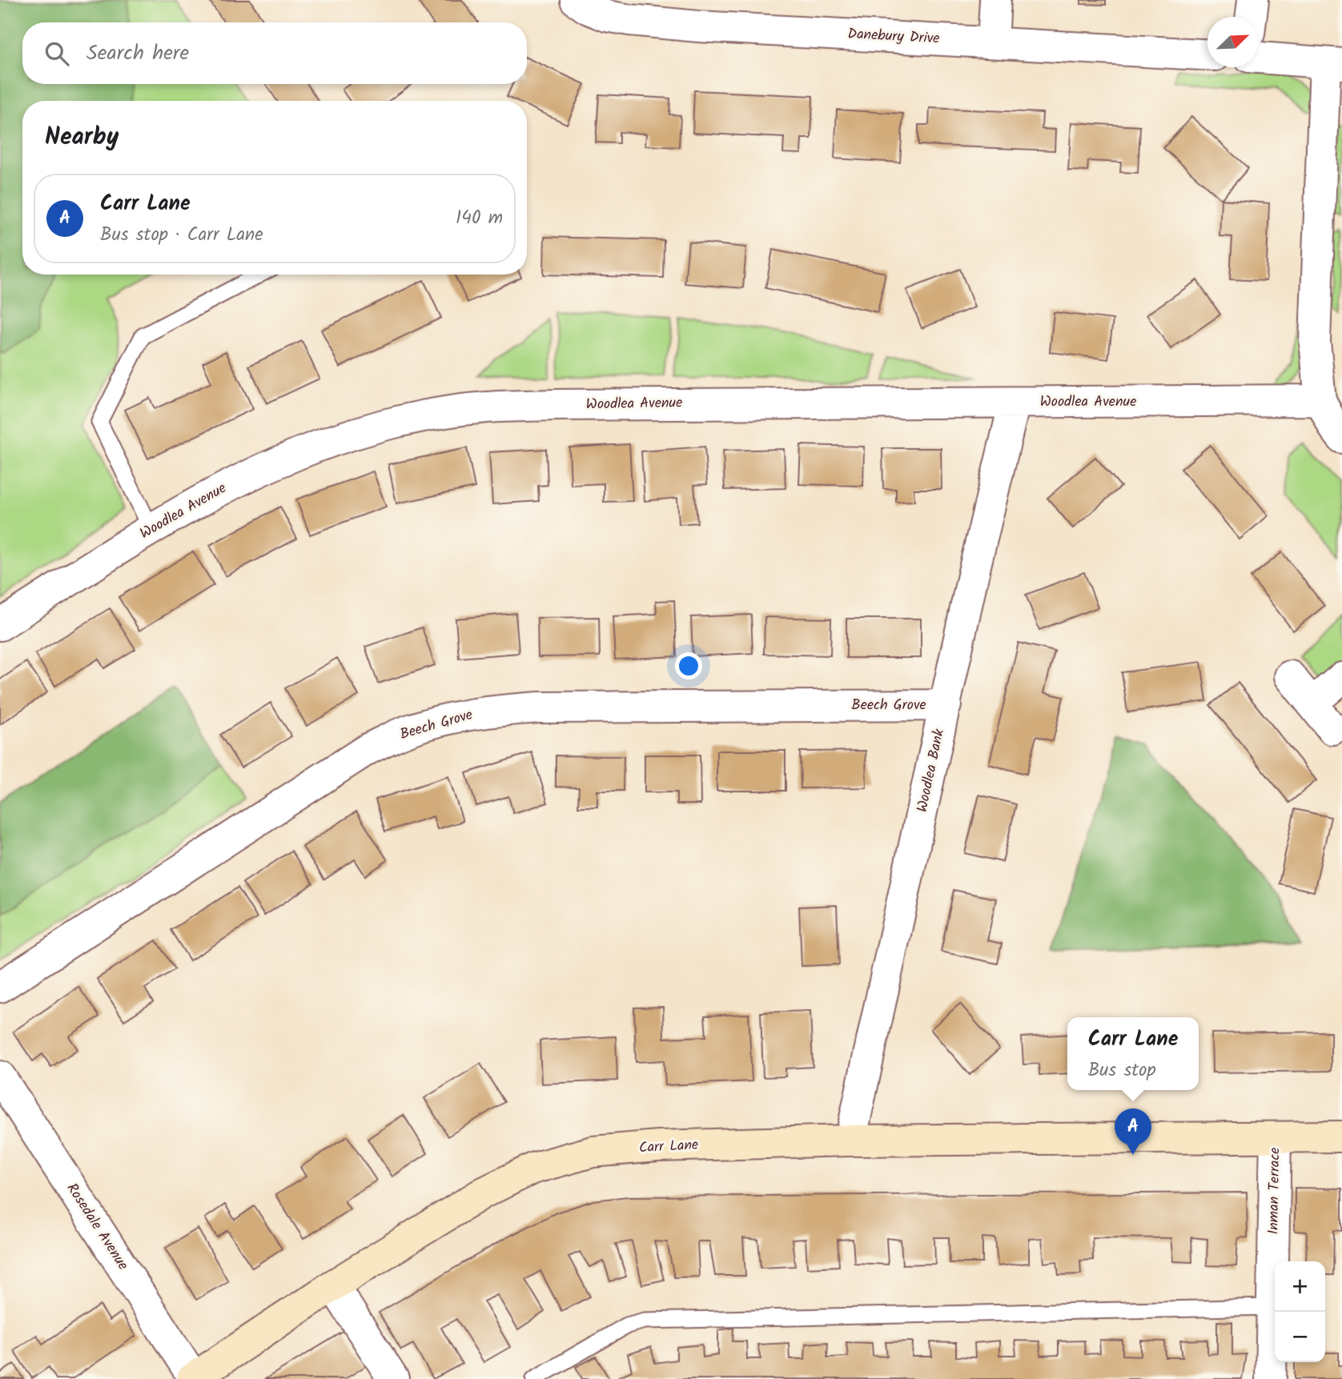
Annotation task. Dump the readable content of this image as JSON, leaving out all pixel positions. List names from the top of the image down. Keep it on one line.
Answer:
{"streets":{"street":["Danebury Drive","Woodlea Avenue","Beech Grove","Woodlea Bank","Carr Lane","Inman Terrace","Rosedale Avenue"]},"crossings":[["Woodlea Avenue","Woodlea Bank"],["Beech Grove","Woodlea Bank"],["Woodlea Bank","Carr Lane"],["Carr Lane","Inman Terrace"],["Carr Lane","Rosedale Avenue"]],"north":"top right","page":{"search":"Search here","heading":"Nearby","list":[{"mark":"A","name":"Carr Lane","note":"Bus stop · Carr Lane","value":"140 m"}],"popup":["Carr Lane","Bus stop"],"pins":"A","map_buttons":["+","−"]}}
